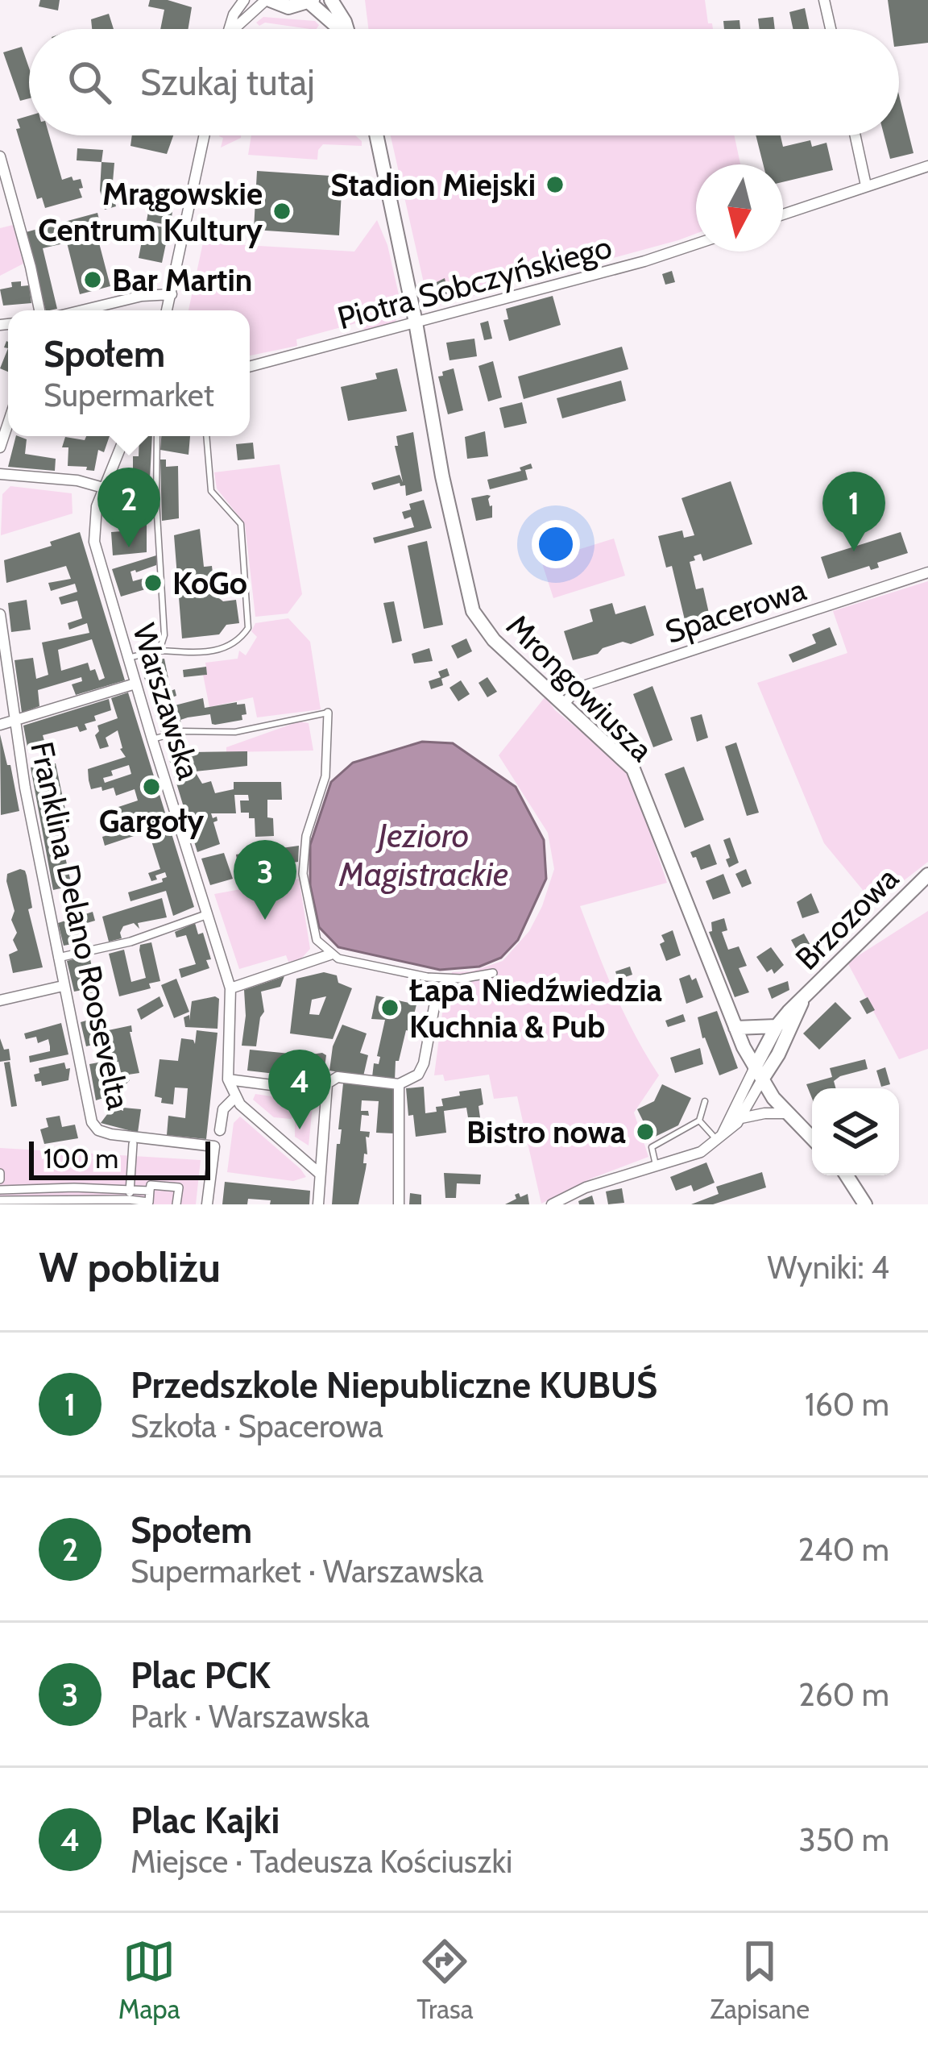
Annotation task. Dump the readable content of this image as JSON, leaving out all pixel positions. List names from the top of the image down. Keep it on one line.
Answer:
{"streets":{"street":["Piotra Sobczyńskiego","Spacerowa","Mrongowiusza","Warszawska","Brzozowa","Franklina Delano Roosevelta"]},"crossings":[["Piotra Sobczyńskiego","Mrongowiusza"],["Spacerowa","Mrongowiusza"],["Mrongowiusza","Brzozowa"]],"water":["Jezioro Magistrackie"],"places":["Stadion Miejski","Mrągowskie Centrum Kultury","Bar Martin","KoGo","Gargoły","Łapa Niedźwiedzia Kuchnia & Pub","Bistro nowa"],"scale_bar":"100 m","north":"bottom","page":{"search":"Szukaj tutaj","popup":["Społem","Supermarket"],"pins":["2","1","3","4"],"scale":"100 m","heading":["W pobliżu","Wyniki: 4"],"list":[{"mark":"1","name":"Przedszkole Niepubliczne KUBUŚ","note":"Szkoła · Spacerowa","value":"160 m"},{"mark":"2","name":"Społem","note":"Supermarket · Warszawska","value":"240 m"},{"mark":"3","name":"Plac PCK","note":"Park · Warszawska","value":"260 m"},{"mark":"4","name":"Plac Kajki","note":"Miejsce · Tadeusza Kościuszki","value":"350 m"}],"nav":["Mapa","Trasa","Zapisane"]}}
